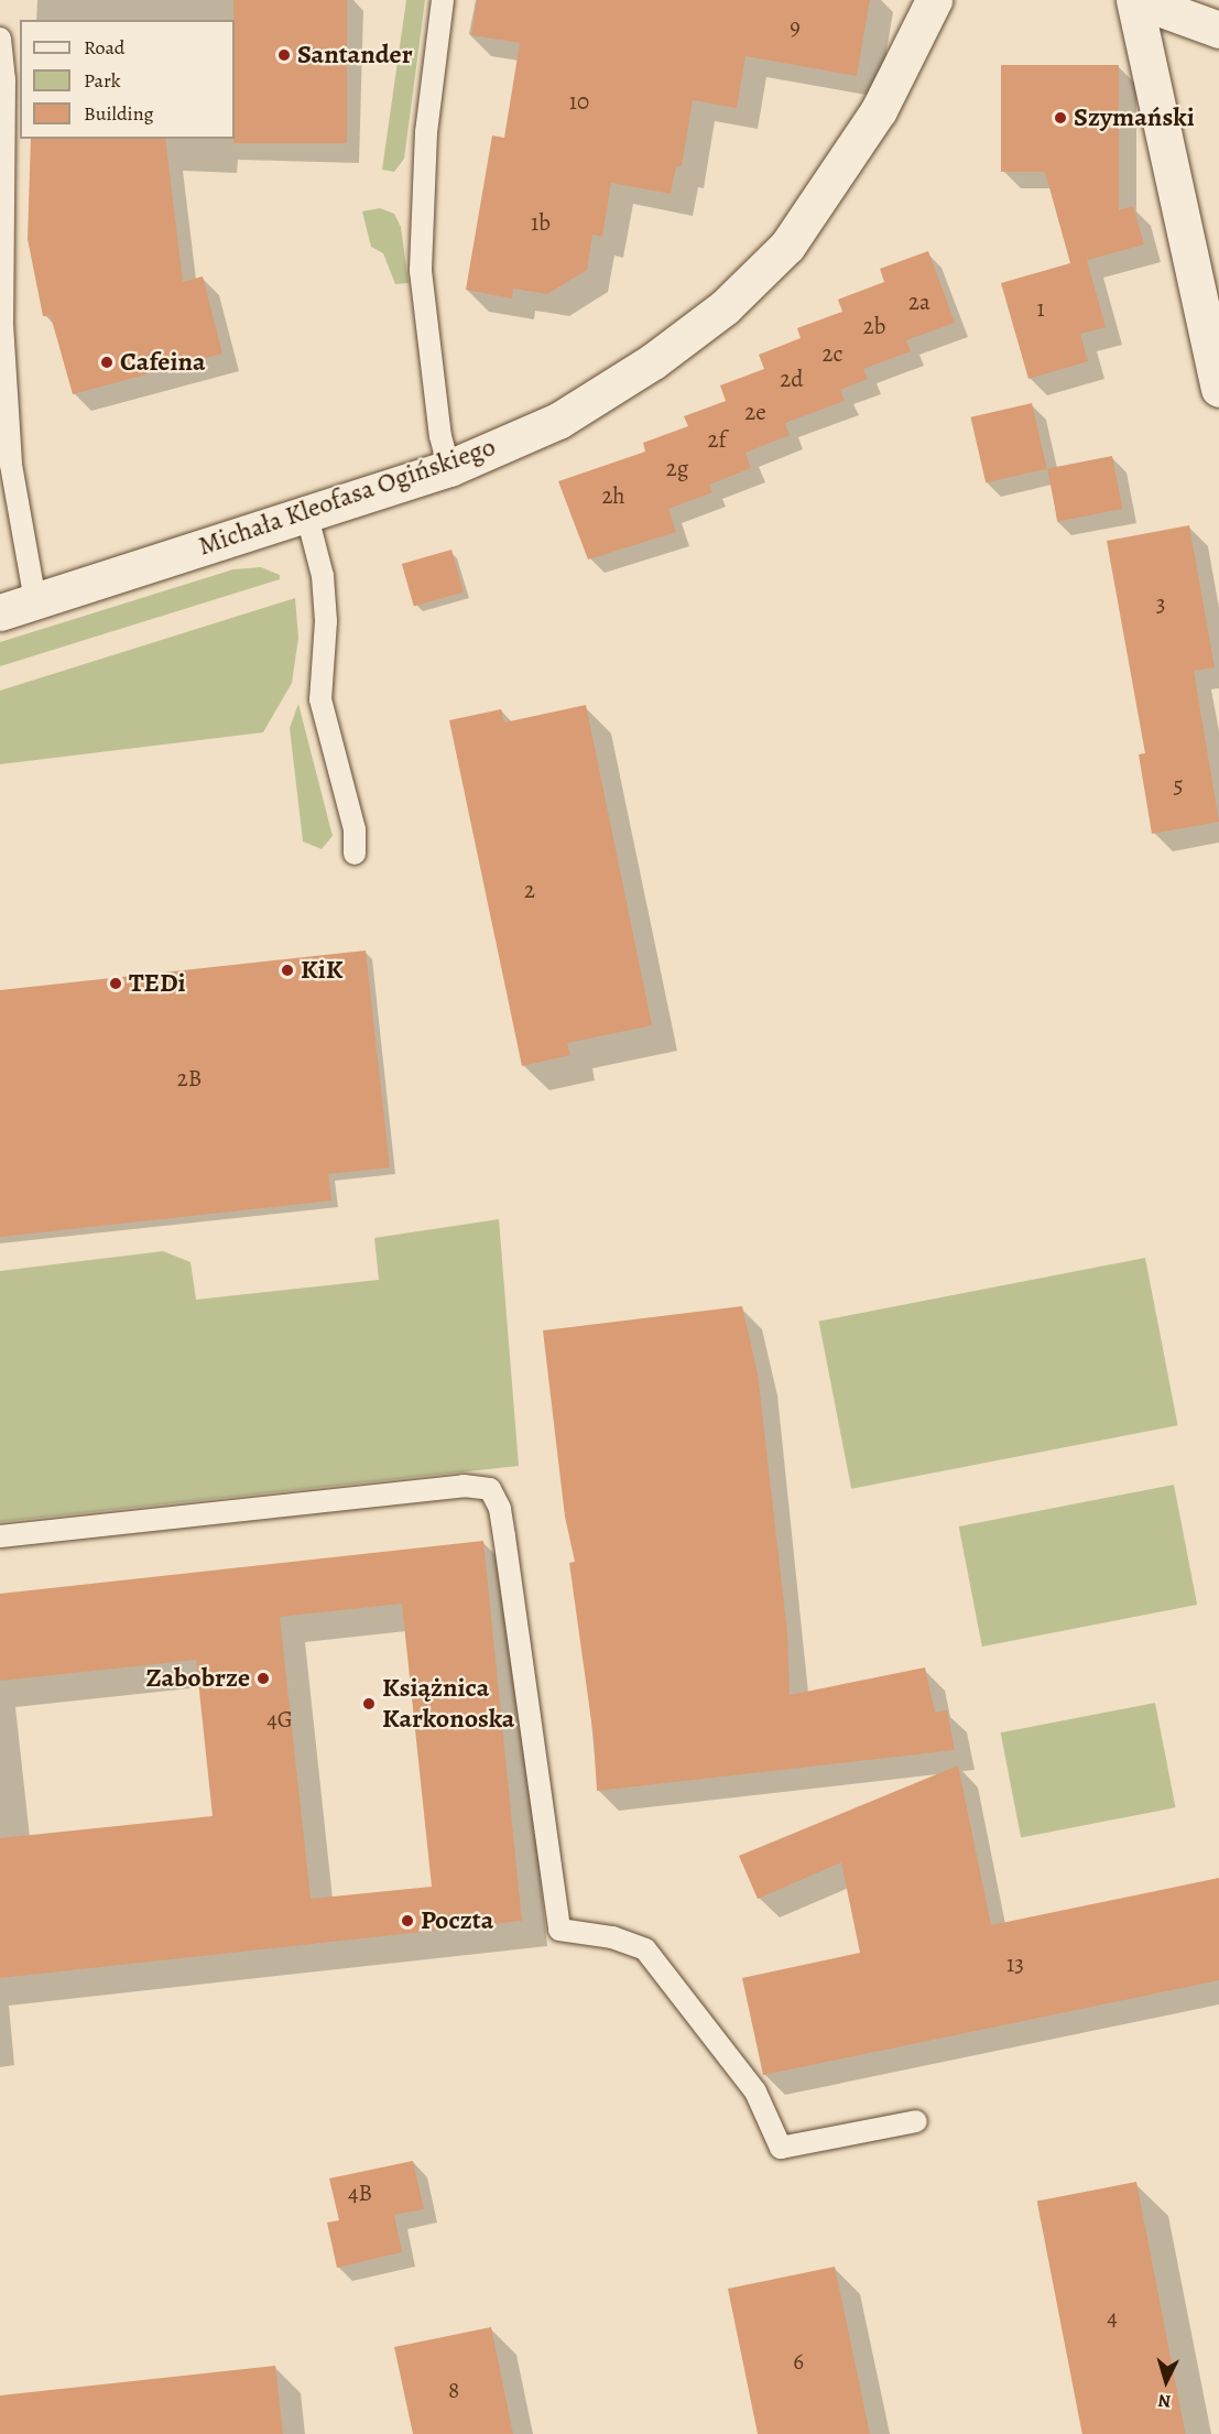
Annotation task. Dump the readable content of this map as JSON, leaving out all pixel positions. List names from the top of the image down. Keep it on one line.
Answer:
{"streets":{"street":["Michała Kleofasa Ogińskiego"]},"places":["Santander","Szymański","Cafeina","KiK","TEDi","Zabobrze","Książnica Karkonoska","Poczta"],"house_numbers":["9","10","1b","2a","1","2b","2c","2d","2e","2f","2g","2h","3","5","2","2B","4G","13","4B","4","6","8"],"legend":["Road","Park","Building"],"north":"bottom"}
